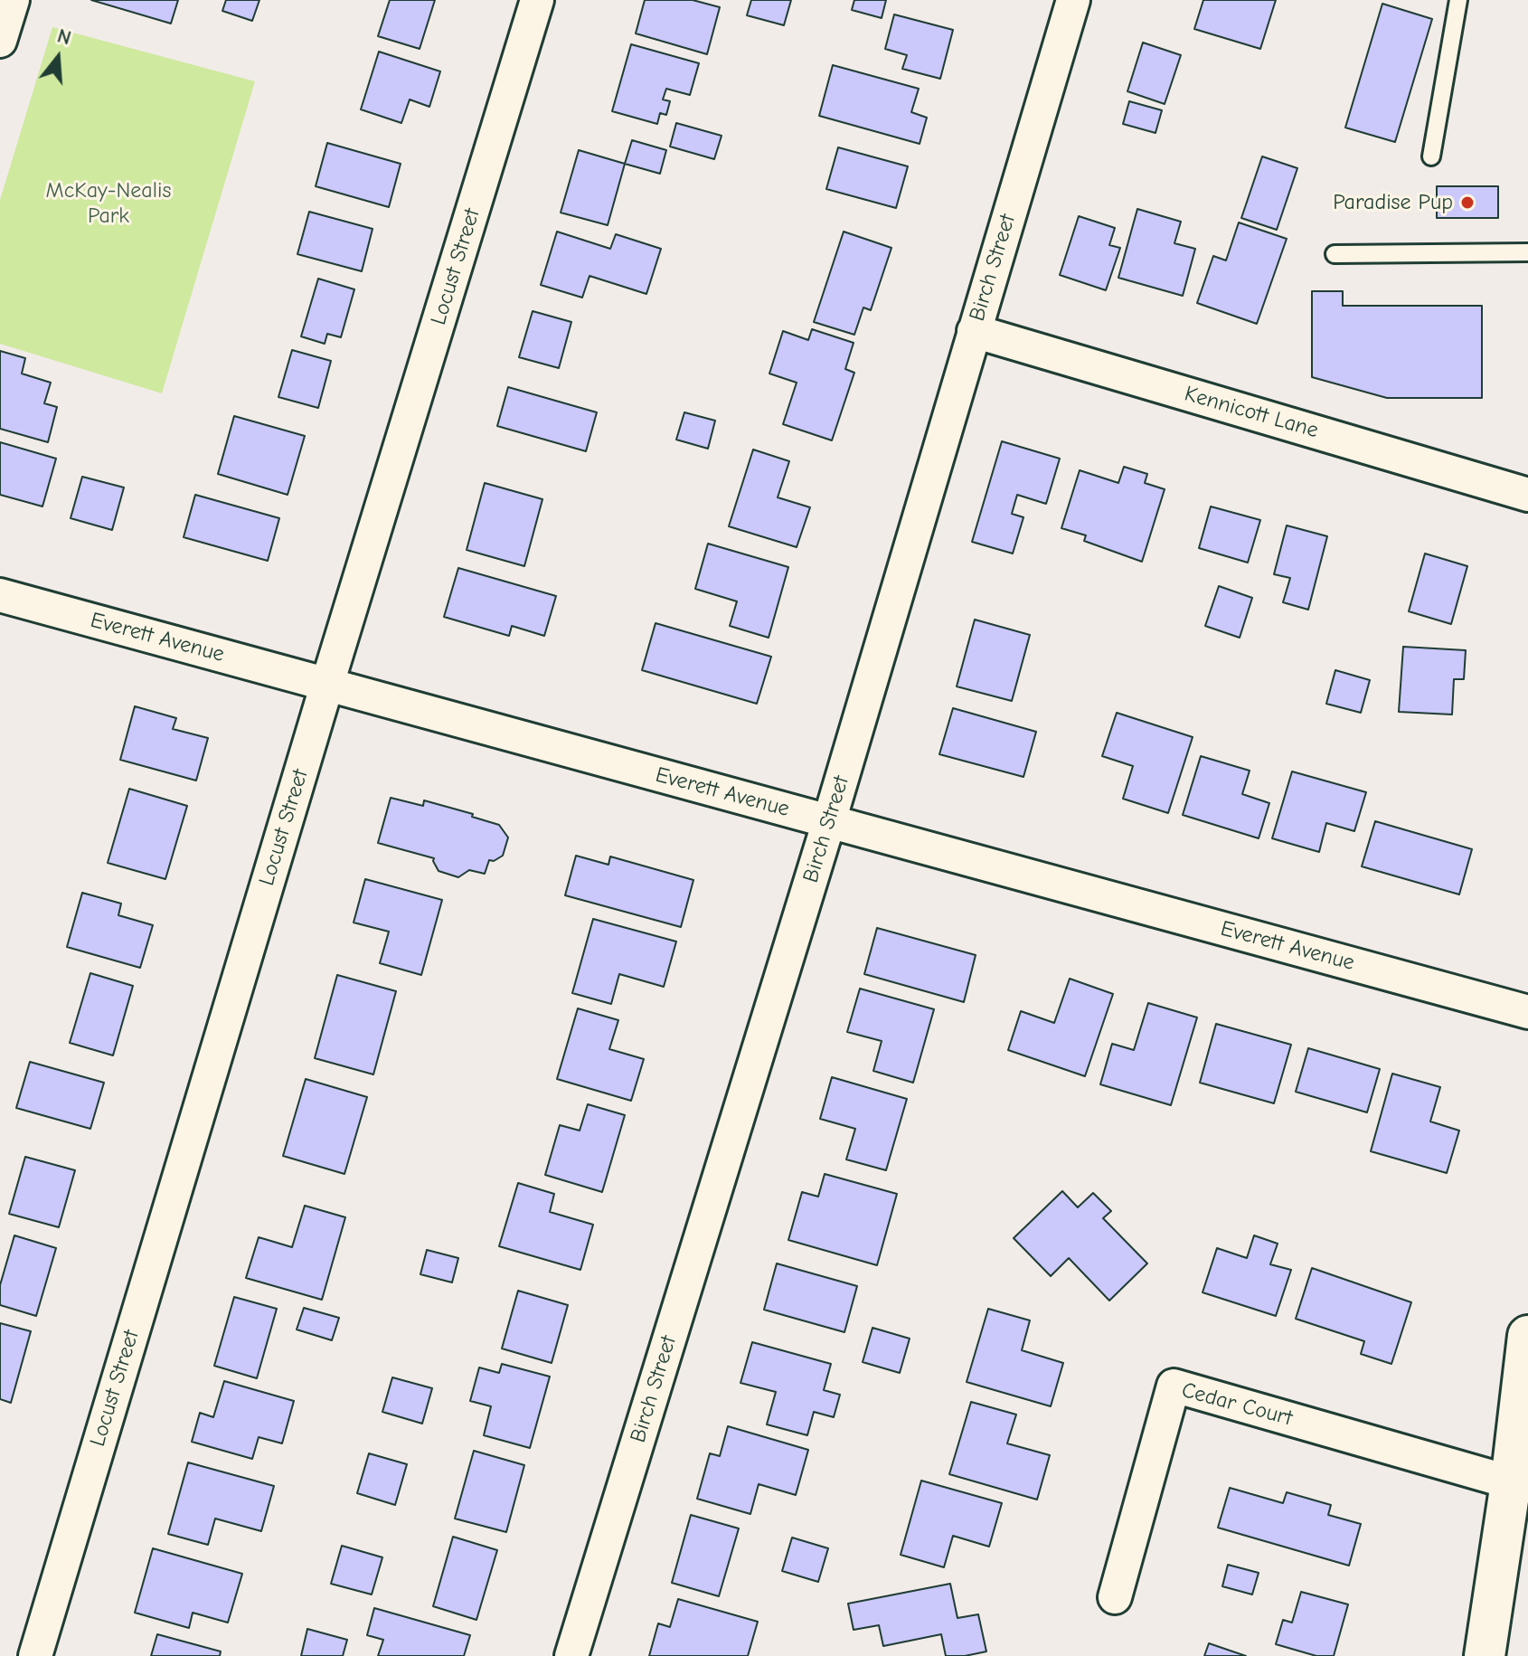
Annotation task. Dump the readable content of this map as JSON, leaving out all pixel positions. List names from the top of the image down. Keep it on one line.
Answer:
{"streets":{"street":["Locust Street","Birch Street","Kennicott Lane","Everett Avenue","Cedar Court"]},"crossings":[["Locust Street","Everett Avenue"],["Birch Street","Kennicott Lane"],["Birch Street","Everett Avenue"]],"parks":["McKay-Nealis Park"],"places":["Paradise Pup"],"north":"top"}
